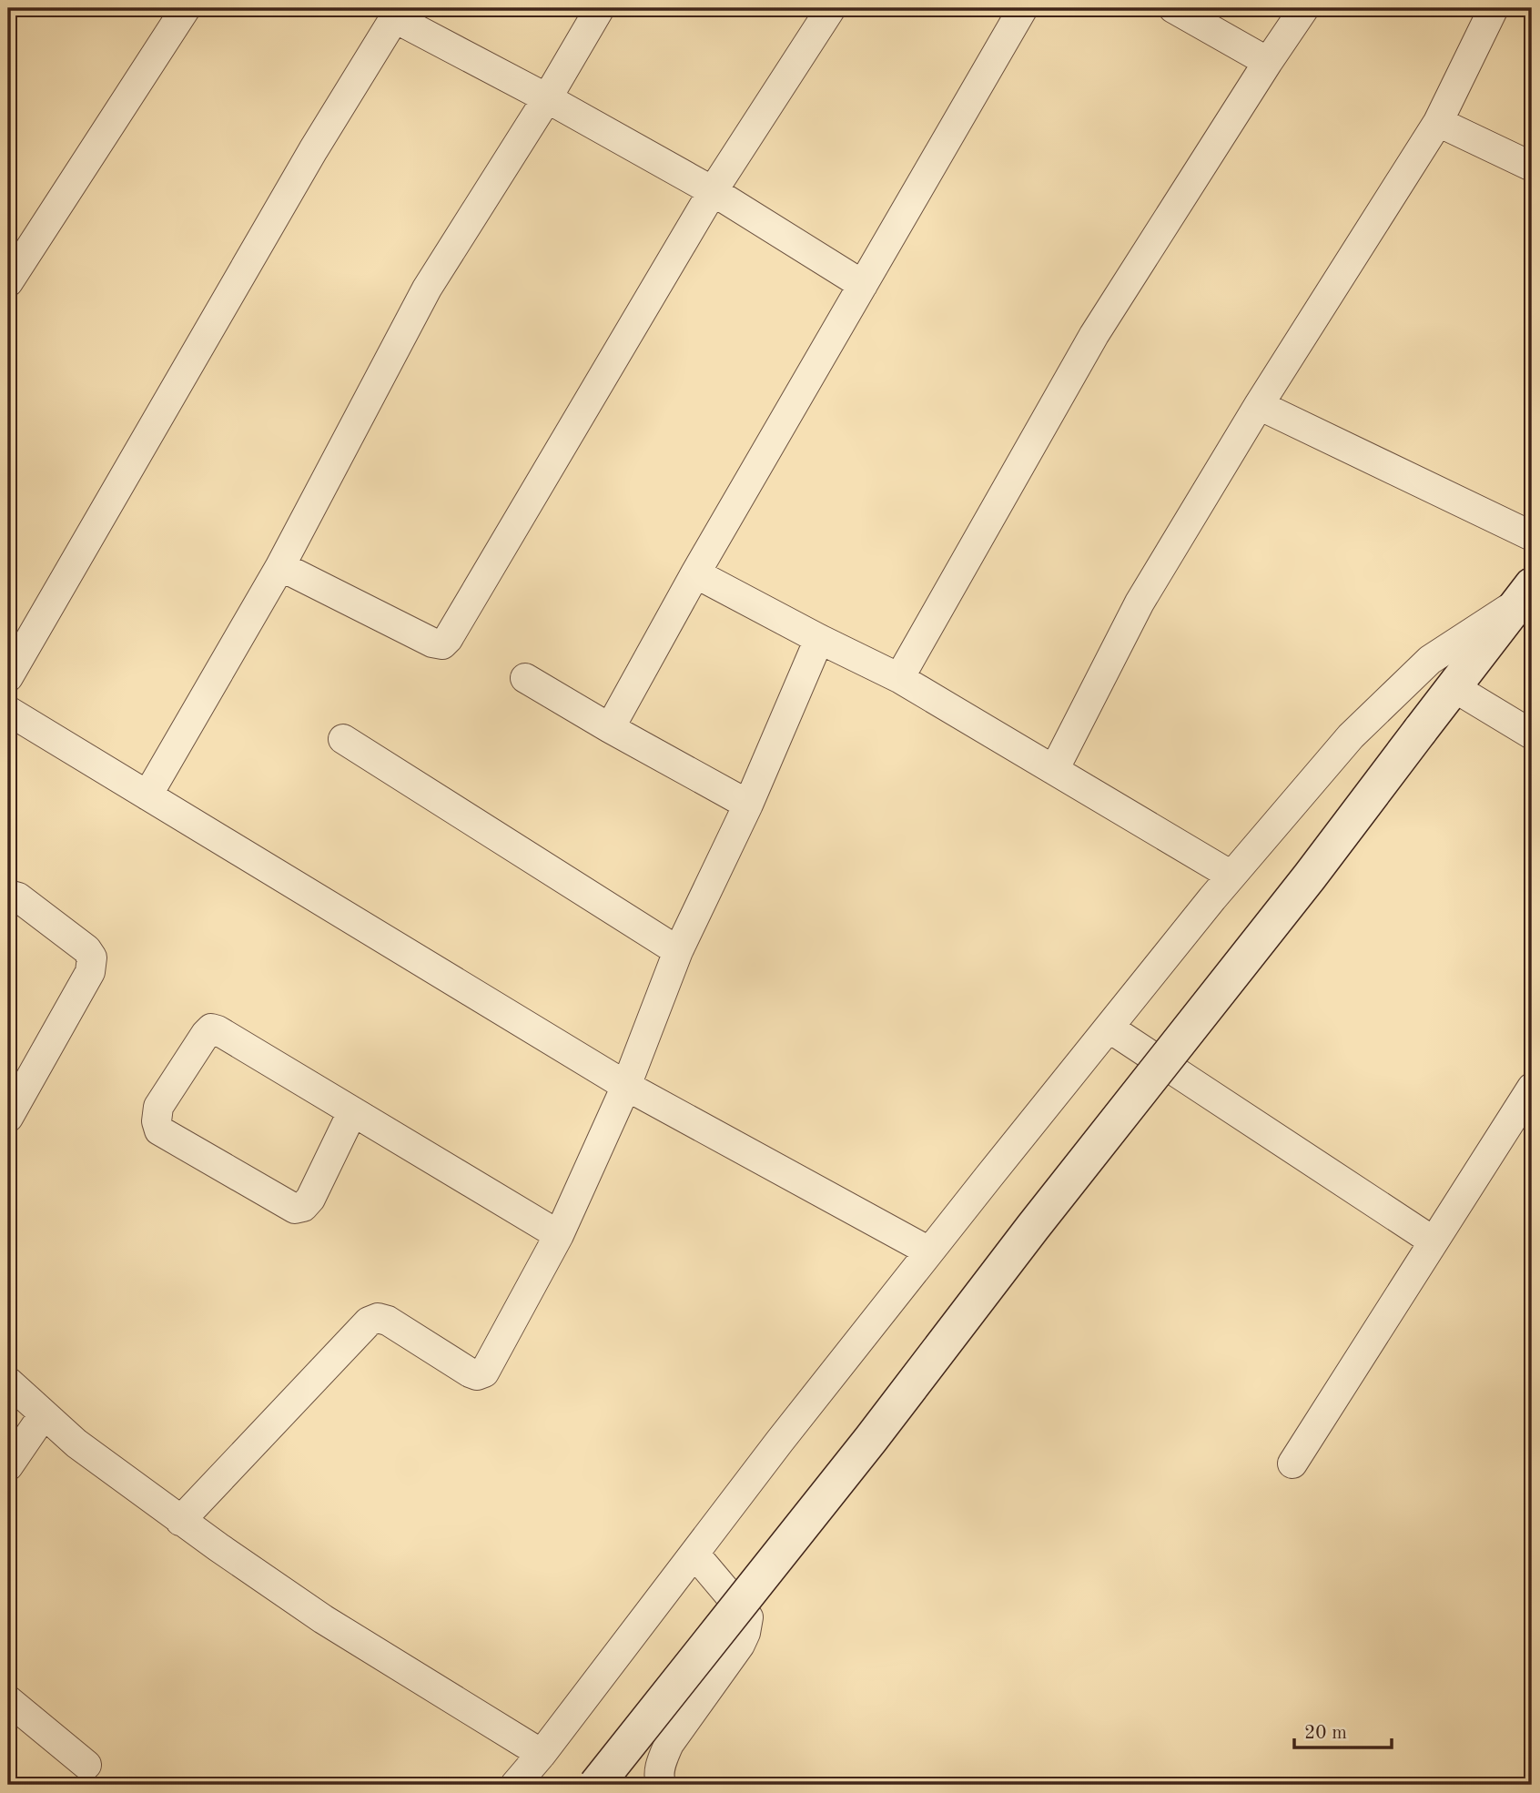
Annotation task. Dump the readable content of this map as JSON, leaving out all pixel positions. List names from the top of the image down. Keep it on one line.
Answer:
{"scale_bar":"20 m"}
